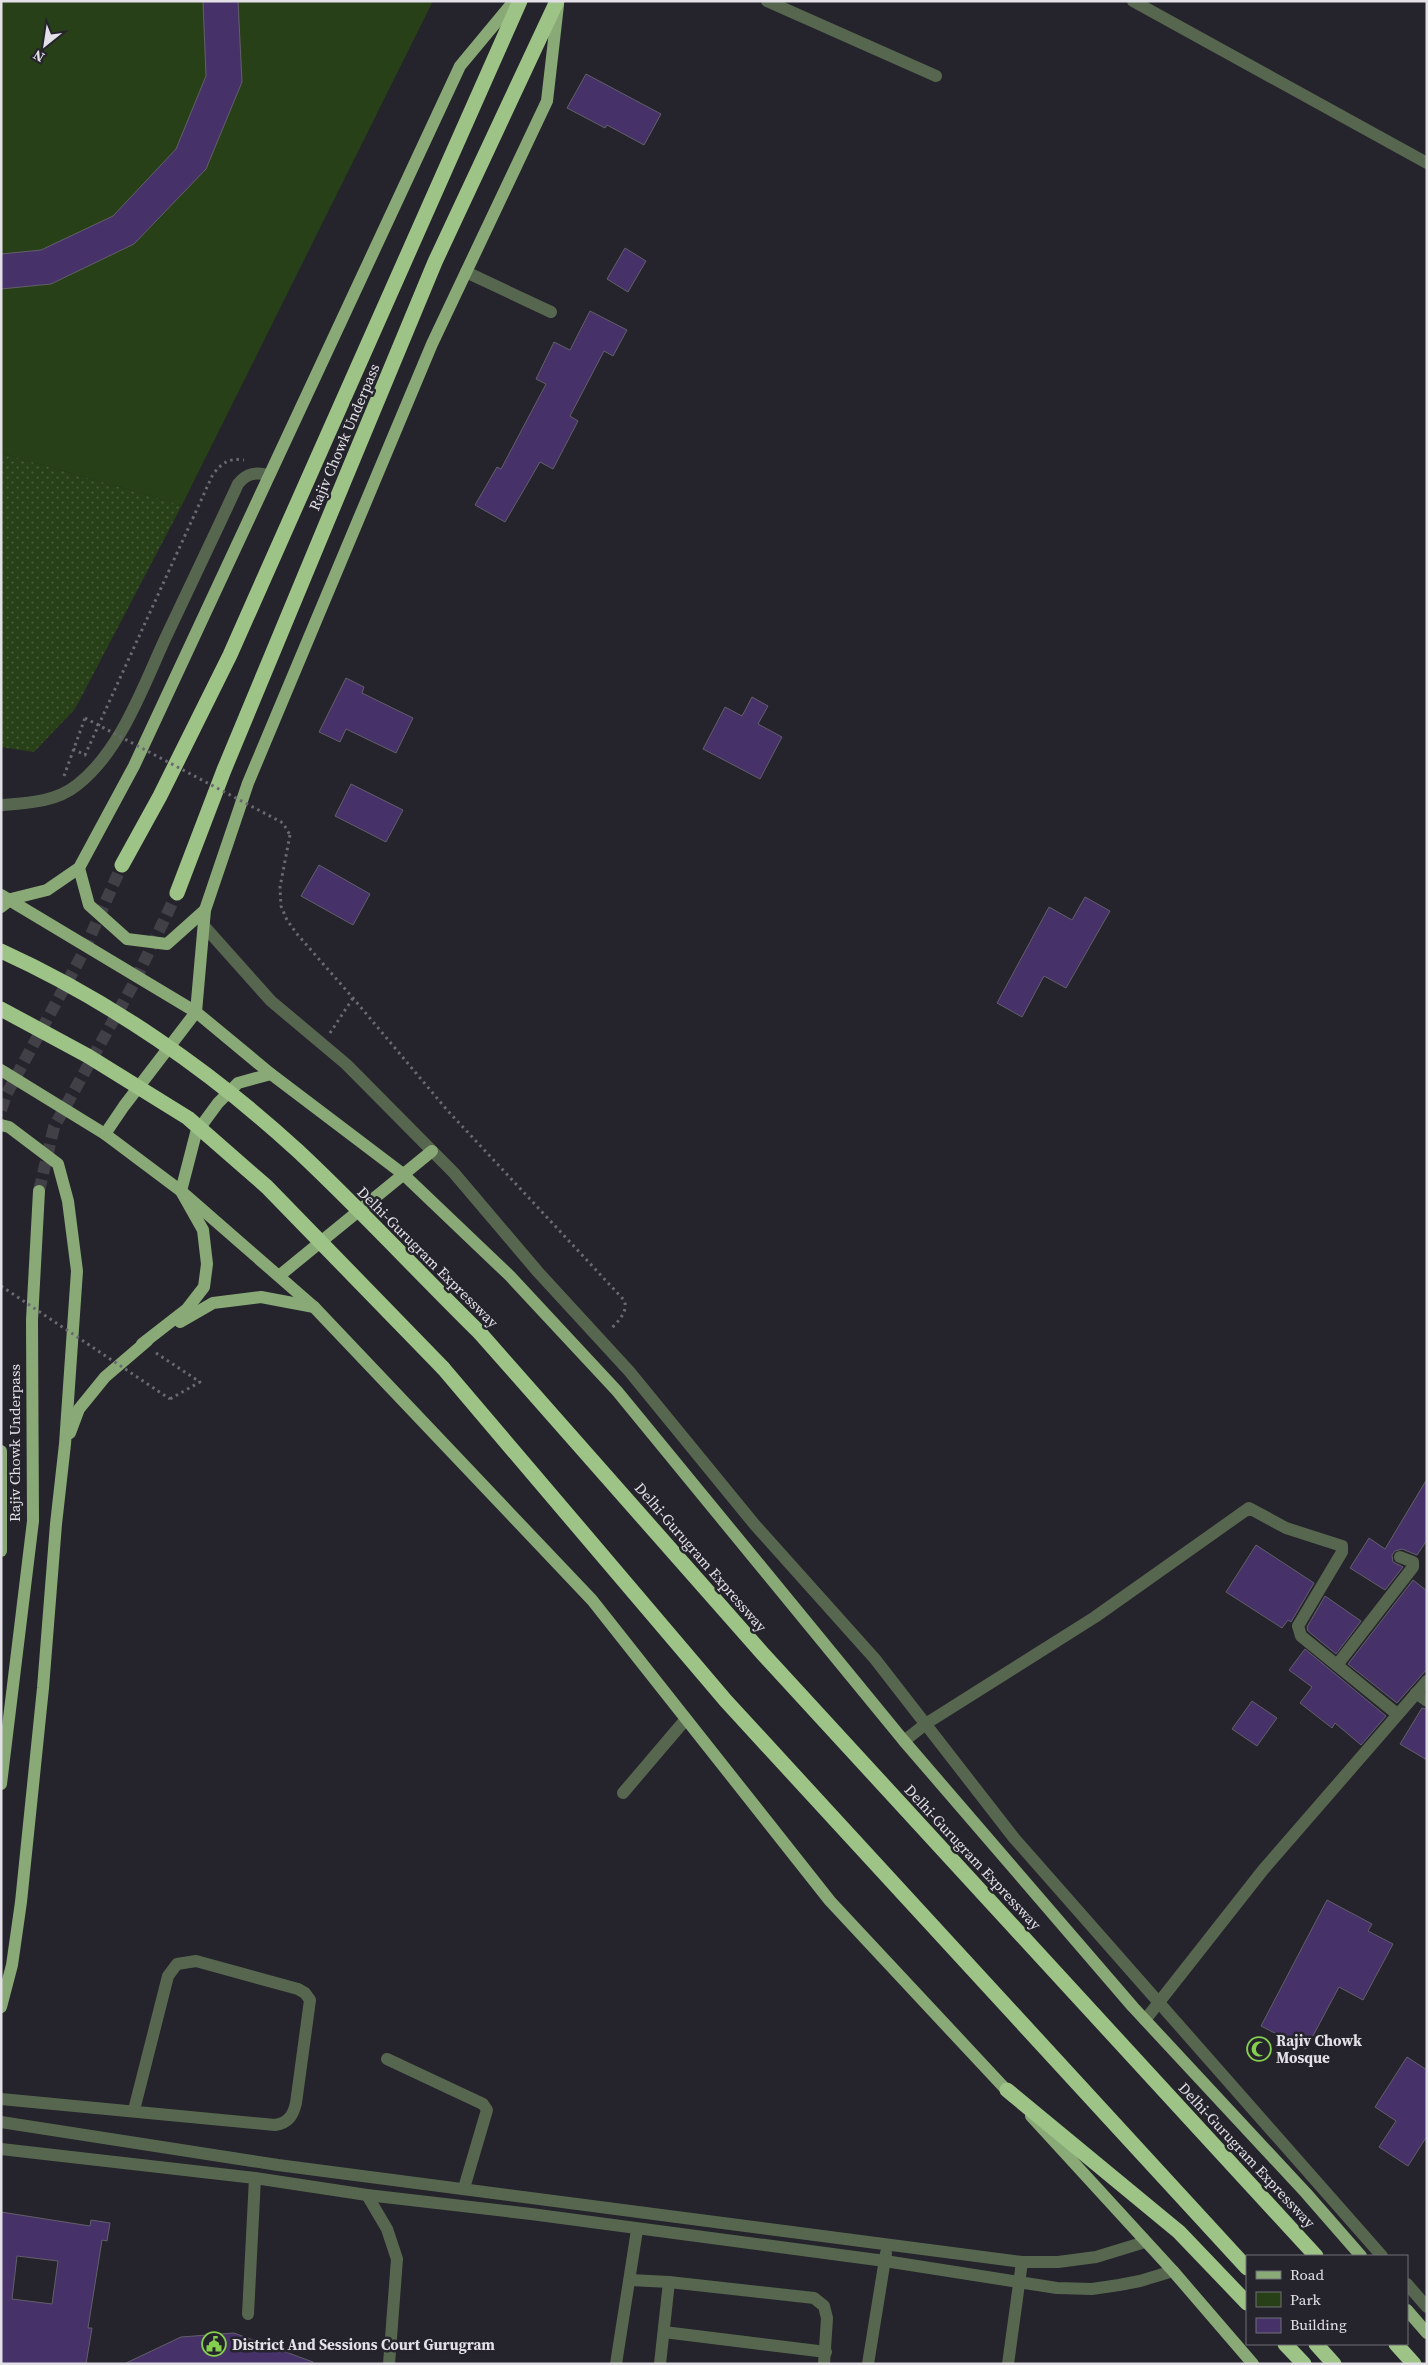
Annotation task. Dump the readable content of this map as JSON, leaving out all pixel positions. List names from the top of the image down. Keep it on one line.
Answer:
{"streets":{"highway":["Rajiv Chowk Underpass","Delhi-Gurugram Expressway"]},"places":{"mosque":["Rajiv Chowk Mosque"],"public building":["District And Sessions Court Gurugram"]},"legend":["Road","Park","Building"],"north":"bottom left"}
